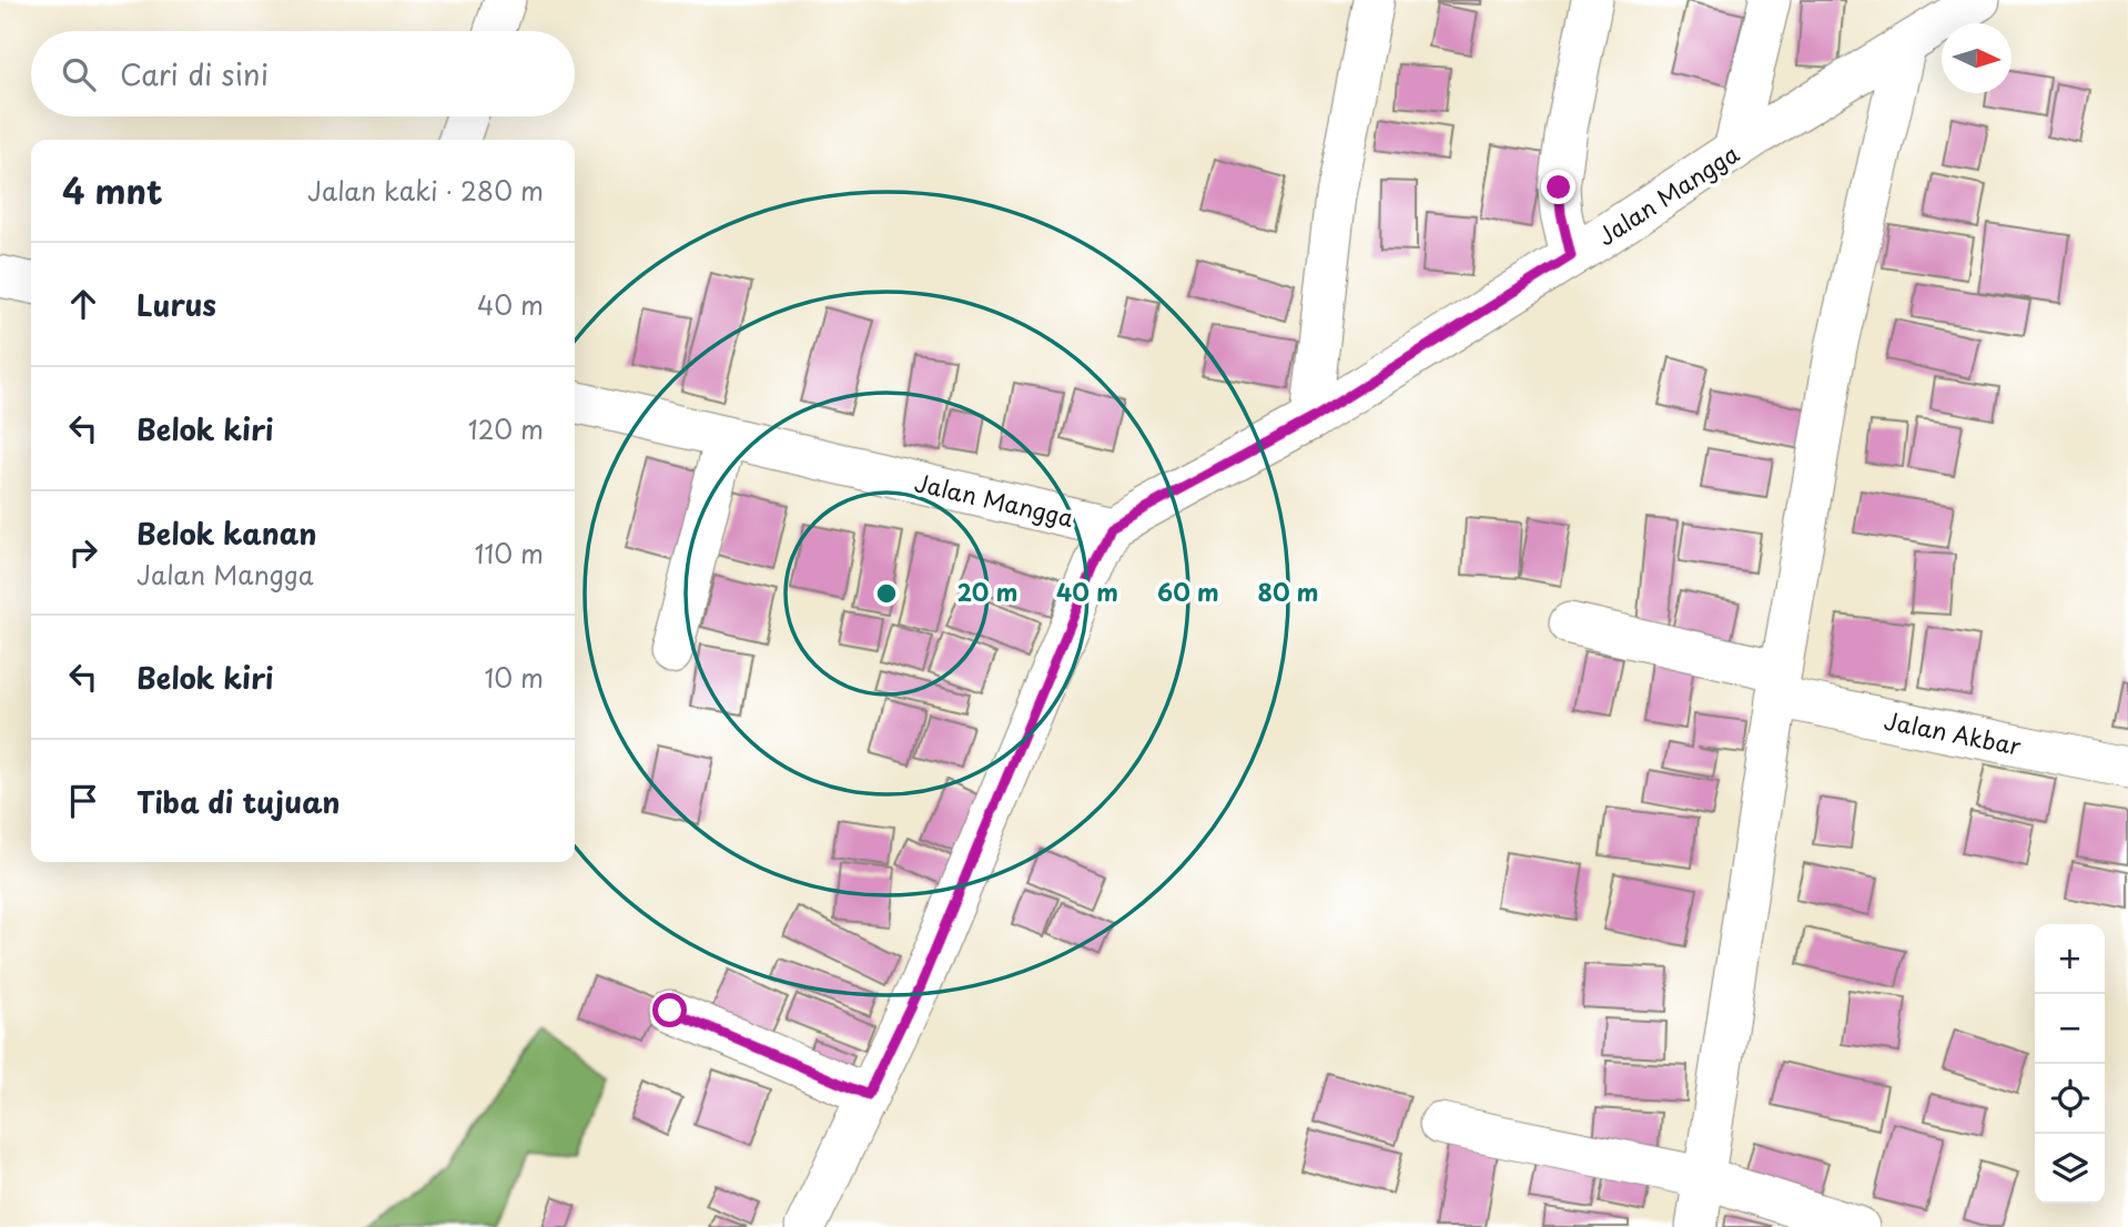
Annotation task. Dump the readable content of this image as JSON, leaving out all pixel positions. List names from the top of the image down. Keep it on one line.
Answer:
{"streets":{"street":["Jalan Mangga","Jalan Akbar"]},"north":"right","page":{"search":"Cari di sini","heading":["4 mnt","Jalan kaki · 280 m"],"list":[["Lurus","40 m"],["Belok kiri","120 m"],["Belok kanan","Jalan Mangga","110 m"],["Belok kiri","10 m"],"Tiba di tujuan"],"map_buttons":["+","−"]},"rings":["20 m","40 m","60 m","80 m"]}
